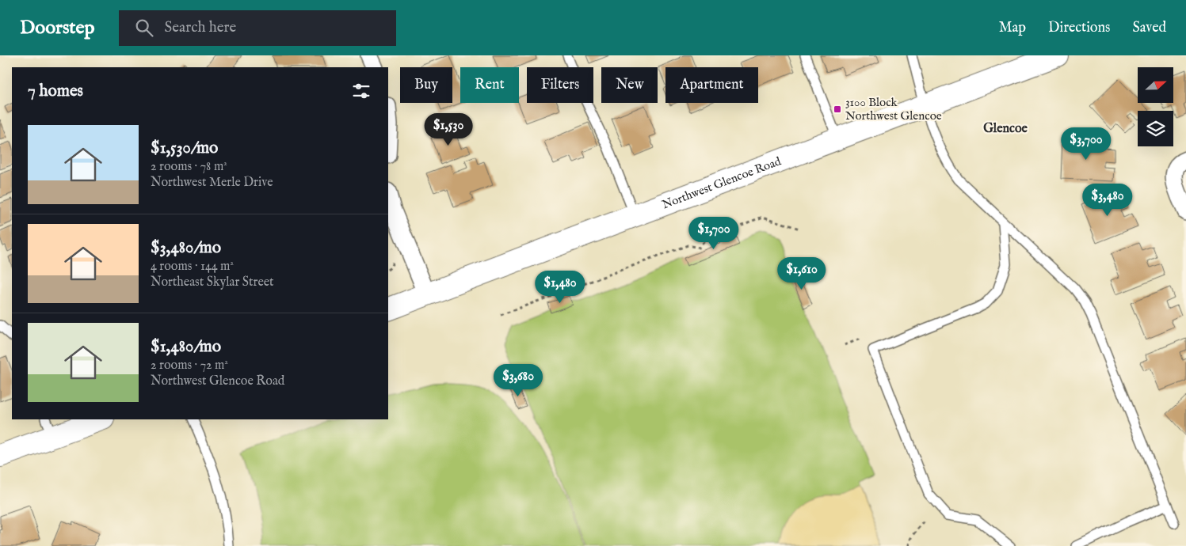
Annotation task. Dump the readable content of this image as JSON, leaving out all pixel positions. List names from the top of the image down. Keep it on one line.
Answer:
{"streets":{"main road":["Northwest Glencoe Road"]},"districts":["Glencoe"],"places":{"transit":["3100 Block Northwest Glencoe"]},"north":"right","page":{"header":"Doorstep","search":"Search here","nav":["Map","Directions","Saved"],"chip":["Buy","Rent","Filters","New","Apartment"],"heading":"7 homes","price":["$1,530","$3,700","$3,480","$1,700","$1,610","$1,480","$3,680"],"list":[{"name":"$1,530/mo","note":"2 rooms · 78 m² · Northwest Merle Drive"},{"name":"$3,480/mo","note":"4 rooms · 144 m² · Northeast Skylar Street"},{"name":"$1,480/mo","note":"2 rooms · 72 m² · Northwest Glencoe Road"}]}}
